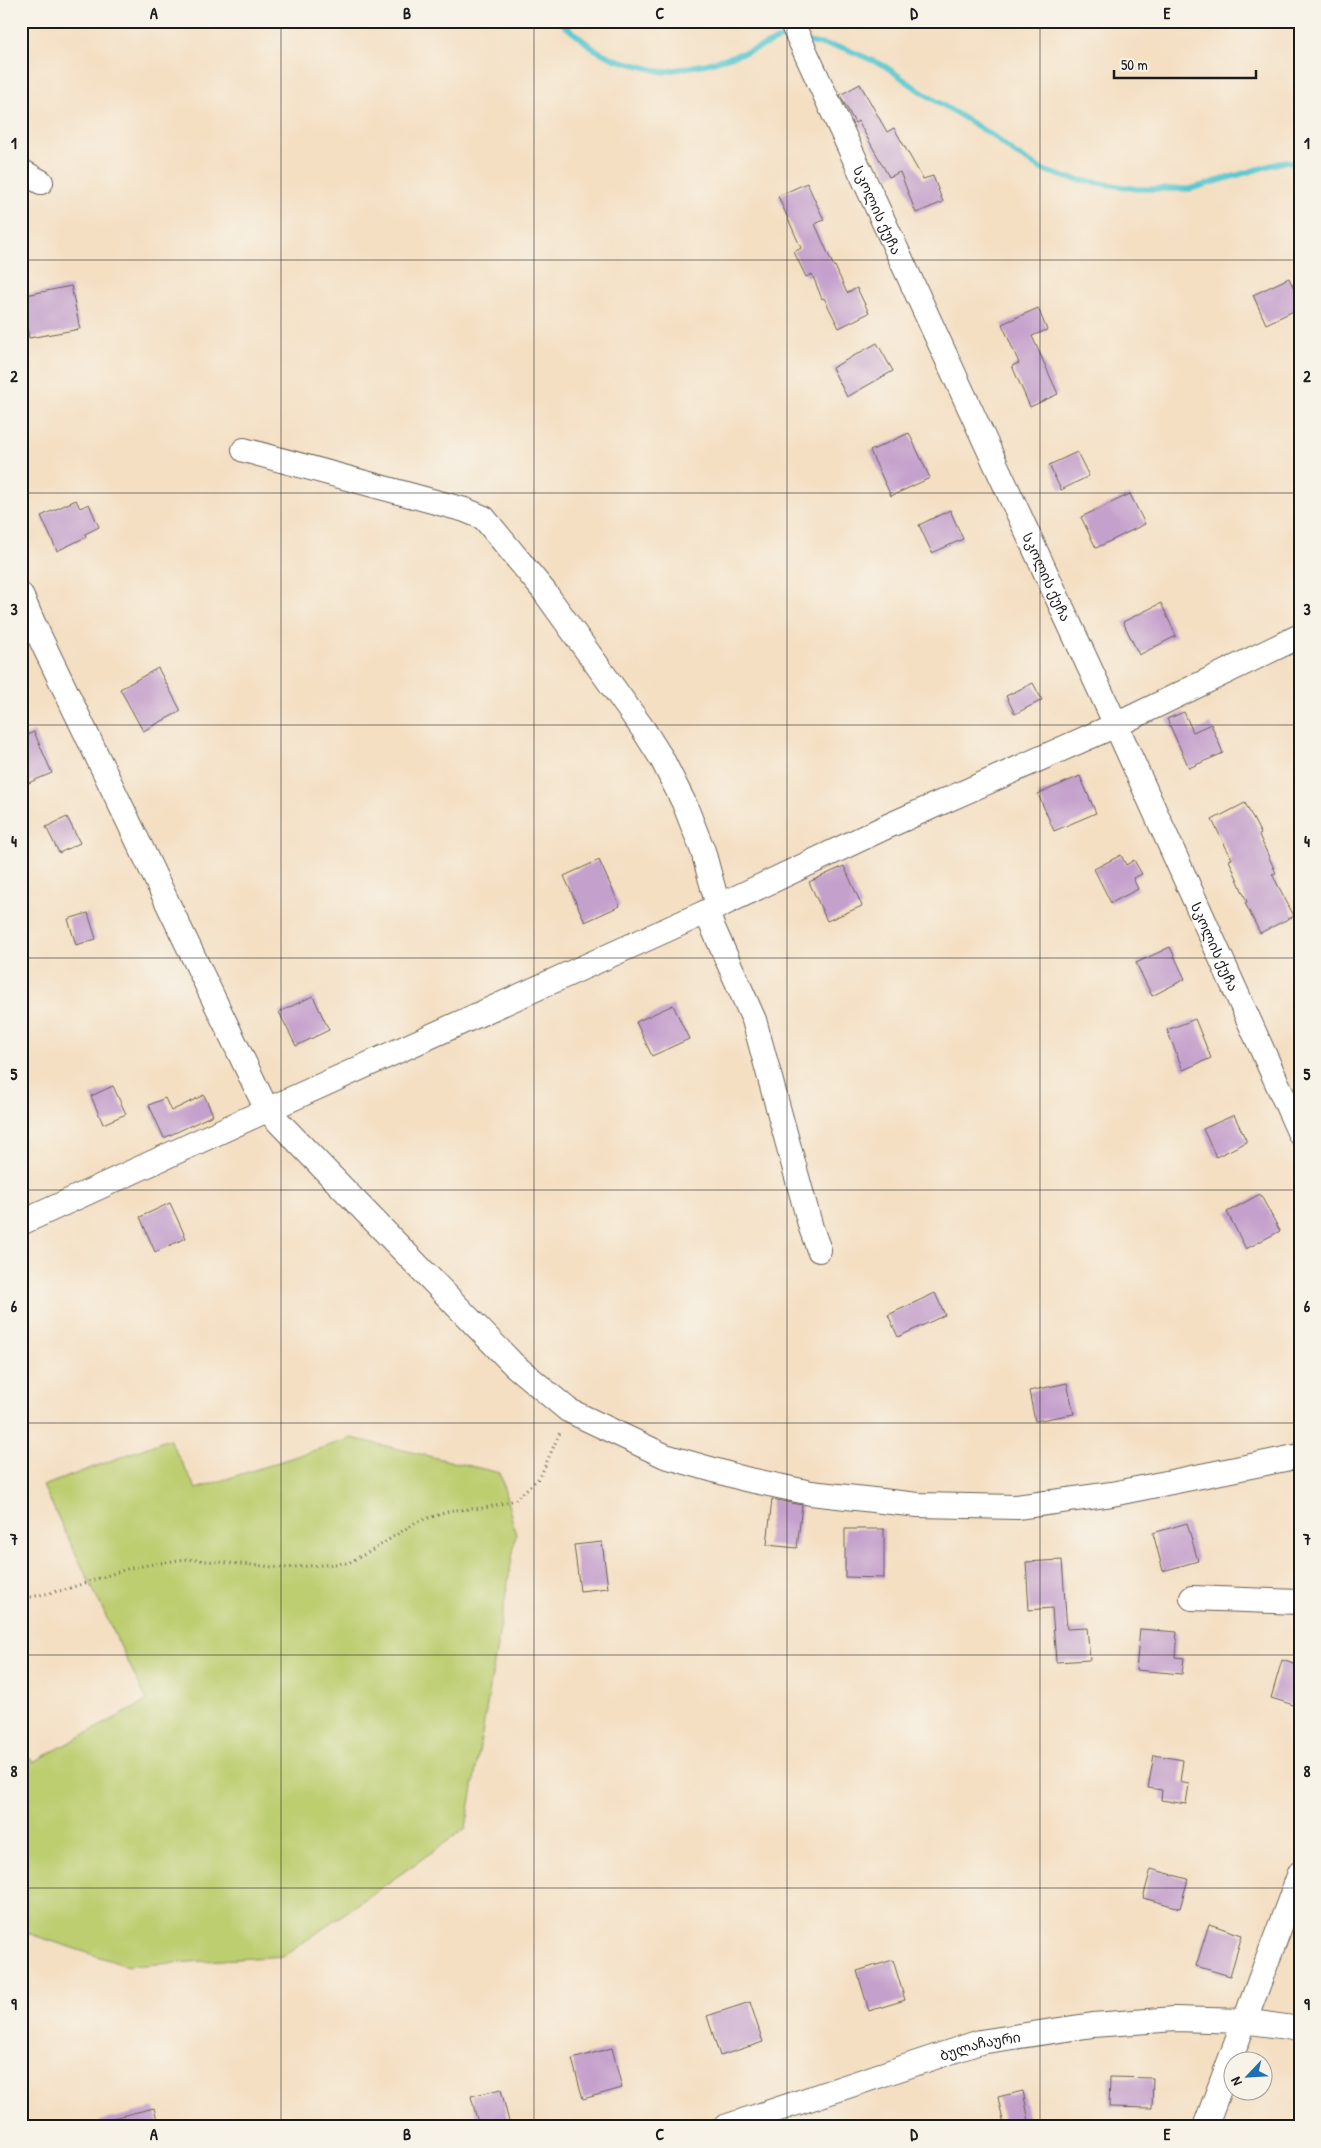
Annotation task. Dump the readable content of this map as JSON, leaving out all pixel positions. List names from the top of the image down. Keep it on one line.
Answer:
{"streets":{"street":["სკოლის ქუჩა","ბულაჩაური"]},"scale_bar":"50 m","north":"bottom left","grid":{"columns":["A","B","C","D","E"],"rows":["1","2","3","4","5","6","7","8","9"]}}
